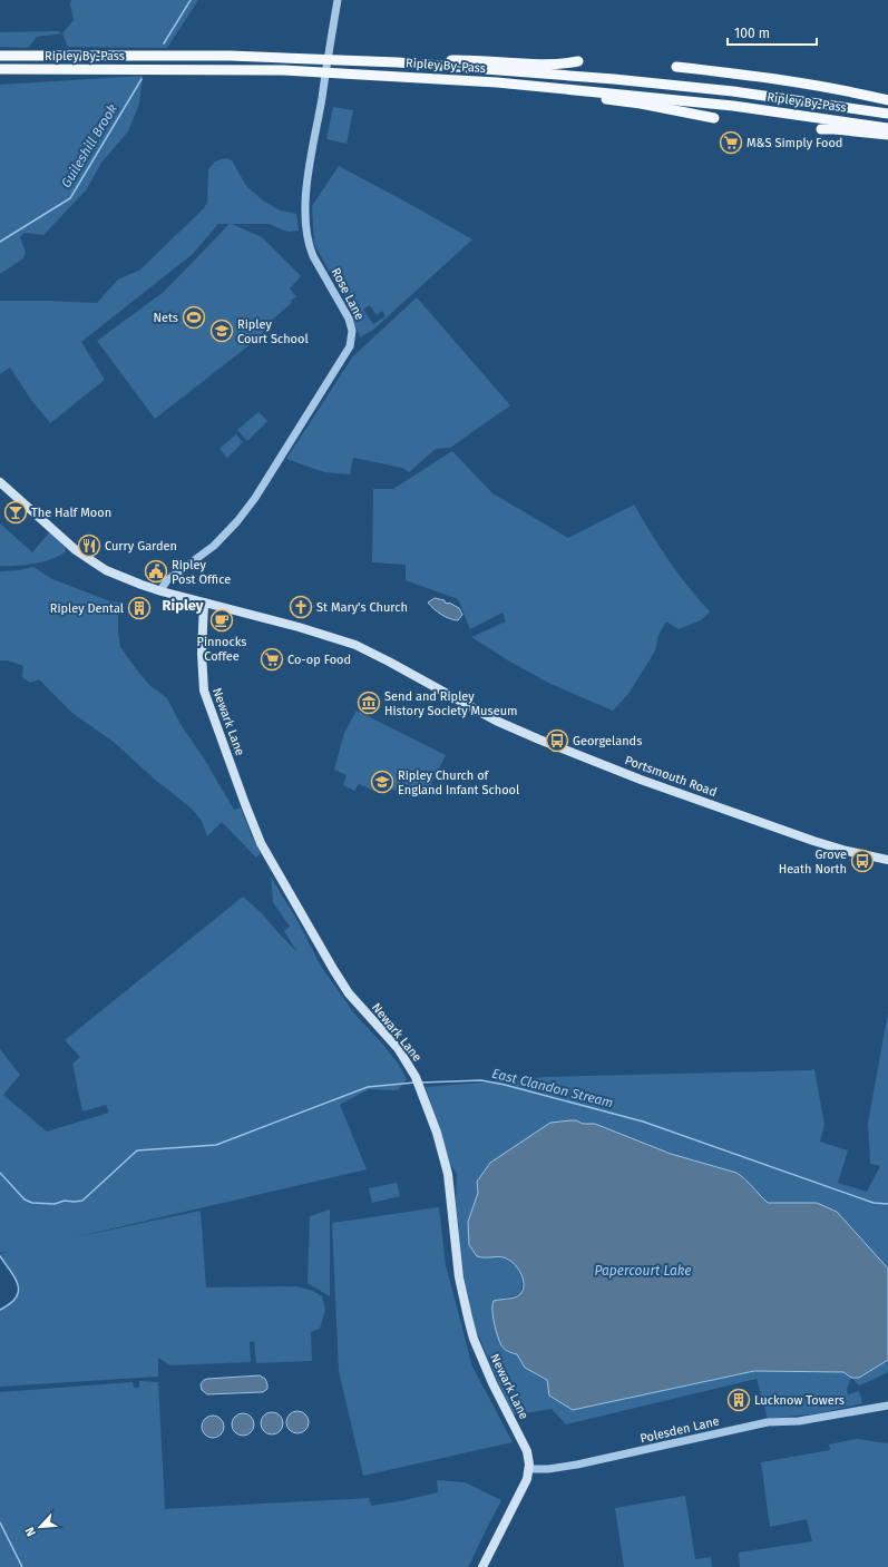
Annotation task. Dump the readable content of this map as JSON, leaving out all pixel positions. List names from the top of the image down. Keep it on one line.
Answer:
{"streets":{"highway":["Ripley By-Pass"],"main road":["Newark Lane","Portsmouth Road"],"street":["Rose Lane","Polesden Lane"]},"crossings":[["Rose Lane","Portsmouth Road"],["Newark Lane","Portsmouth Road"],["Newark Lane","Polesden Lane"]],"districts":["Ripley"],"water":["Guileshill Brook","East Clandon Stream","Papercourt Lake"],"places":{"supermarket":["M&S Simply Food","Co-op Food"],"sports":["Nets"],"school or university":["Ripley Court School","Ripley Church of England Infant School"],"bar":["The Half Moon"],"restaurant":["Curry Garden"],"public building":["Ripley Post Office"],"church":["St Mary's Church"],"building":["Ripley Dental","Lucknow Towers"],"cafe":["Pinnocks Coffee"],"museum":["Send and Ripley History Society Museum"],"bus stop":["Georgelands","Grove Heath North"]},"scale_bar":"100 m","north":"bottom left"}
